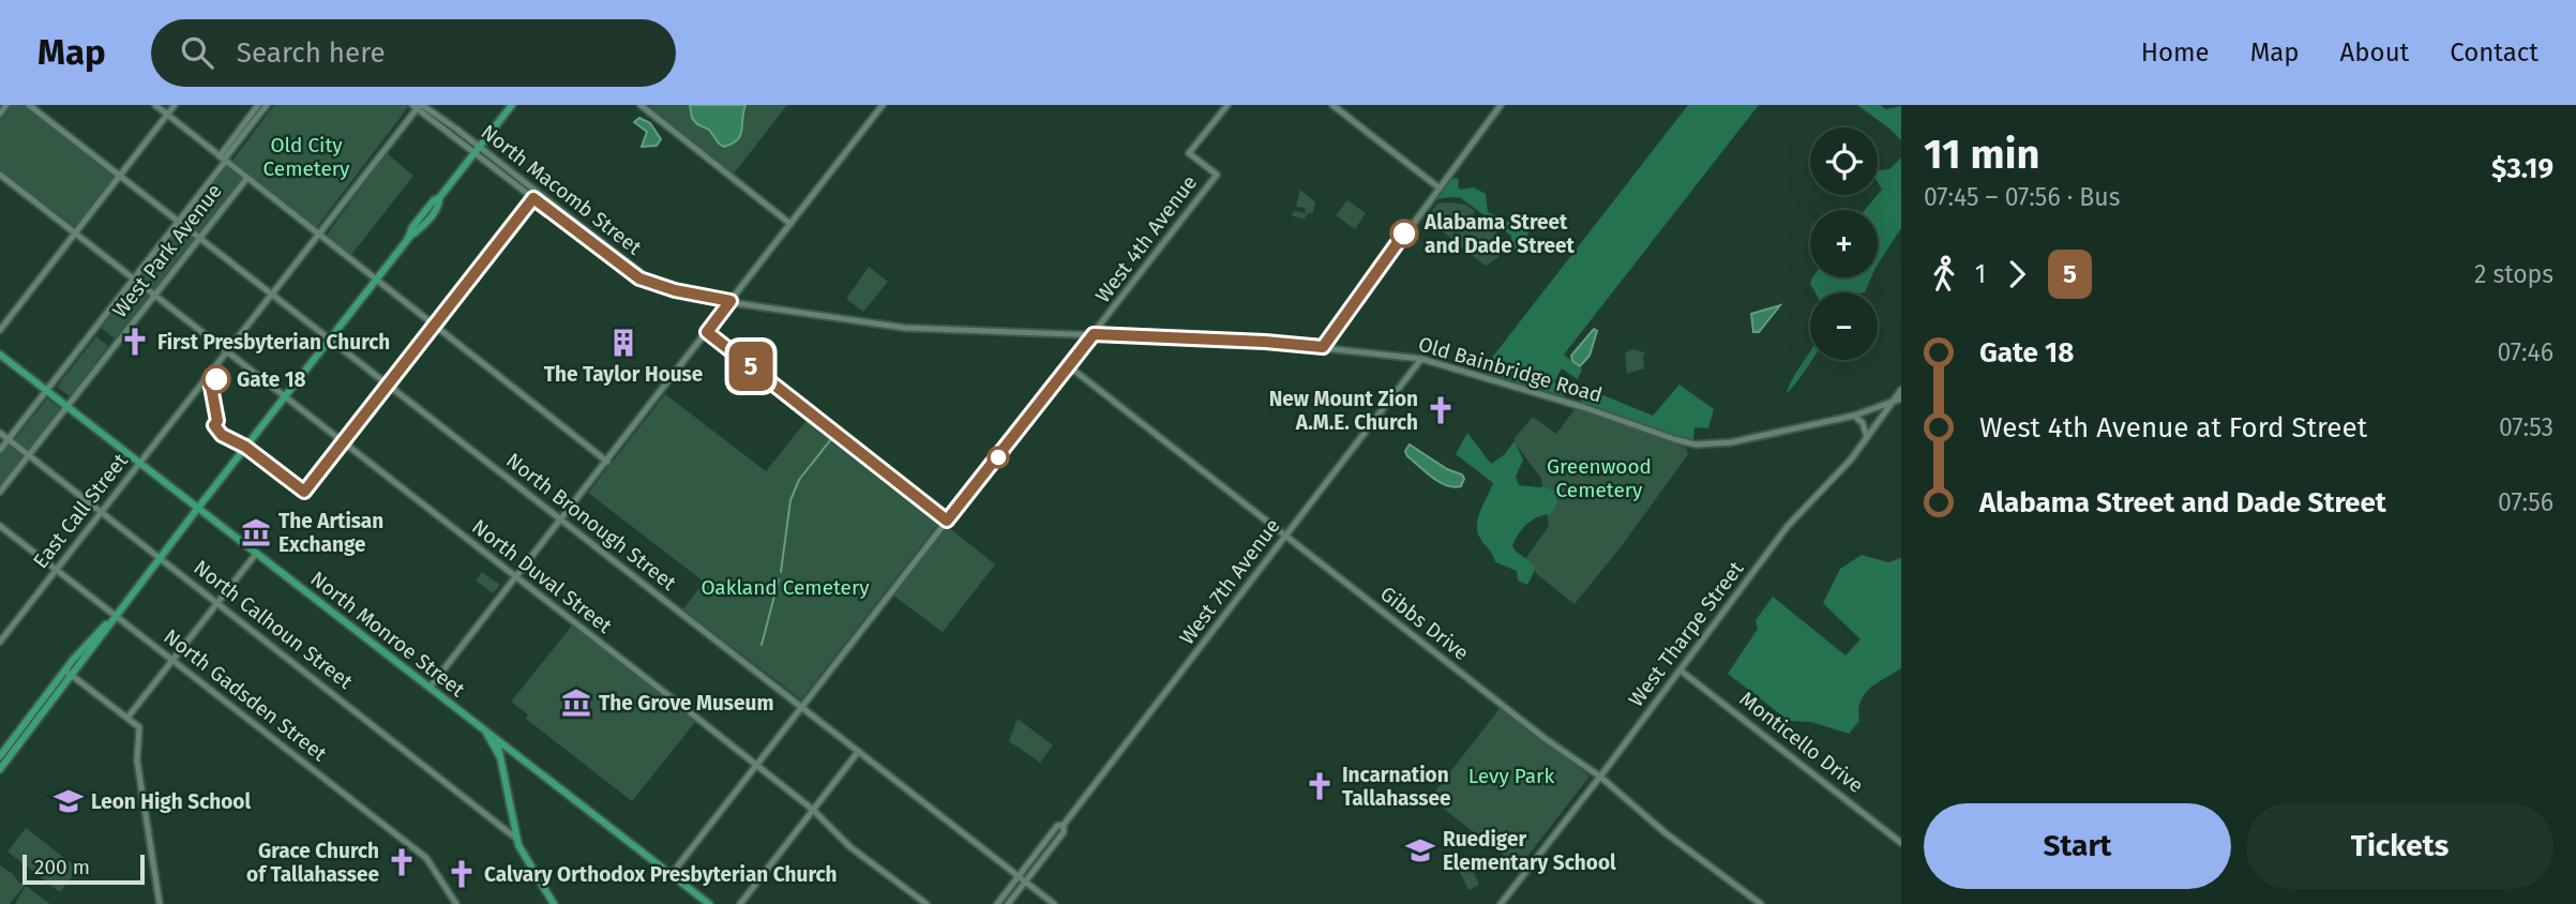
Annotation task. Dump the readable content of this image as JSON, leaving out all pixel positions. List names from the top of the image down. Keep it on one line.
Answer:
{"streets":{"main road":["North Monroe Street"],"street":["North Macomb Street","West 4th Avenue","West Park Avenue","Old Bainbridge Road","East Call Street","North Bronough Street","North Duval Street","West 7th Avenue","Gibbs Drive","North Calhoun Street","West Tharpe Street","North Gadsden Street","Monticello Drive"]},"crossings":[["North Macomb Street","Old Bainbridge Road"],["North Macomb Street","East Call Street"],["West 4th Avenue","Old Bainbridge Road"],["West 4th Avenue","North Bronough Street"],["West 4th Avenue","North Duval Street"],["West 4th Avenue","Gibbs Drive"],["West 4th Avenue","North Monroe Street"],["West Park Avenue","North Bronough Street"],["West Park Avenue","North Duval Street"],["West Park Avenue","North Calhoun Street"],["West Park Avenue","North Monroe Street"],["Old Bainbridge Road","West 7th Avenue"],["Old Bainbridge Road","West Tharpe Street"],["East Call Street","North Bronough Street"],["East Call Street","North Duval Street"],["East Call Street","North Calhoun Street"],["East Call Street","North Monroe Street"],["East Call Street","North Gadsden Street"],["North Bronough Street","West 7th Avenue"],["West 7th Avenue","Gibbs Drive"],["Gibbs Drive","West Tharpe Street"],["West Tharpe Street","Monticello Drive"]],"parks":["Old City Cemetery","Greenwood Cemetery","Oakland Cemetery","Levy Park"],"places":{"other":["Alabama Street and Dade Street","Gate 18"],"church":["First Presbyterian Church","New Mount Zion A.M.E. Church","Incarnation Tallahassee","Grace Church of Tallahassee","Calvary Orthodox Presbyterian Church"],"building":["The Taylor House"],"museum":["The Artisan Exchange","The Grove Museum"],"school or university":["Leon High School","Ruediger Elementary School"]},"lines":["bus line 5"],"scale_bar":"200 m","page":{"header":"Map","search":"Search here","nav":["Home","Map","About","Contact"],"on_map":"5","heading":["11 min","07:45 – 07:56 · Bus","$3.19"],"map_buttons":["+","−"],"legs":["1","5","2 stops"],"list":[{"name":"Gate 18","value":"07:46"},{"name":"West 4th Avenue at Ford Street","value":"07:53"},{"name":"Alabama Street and Dade Street","value":"07:56"}],"buttons":["Start","Tickets"],"scale":"200 m"}}
